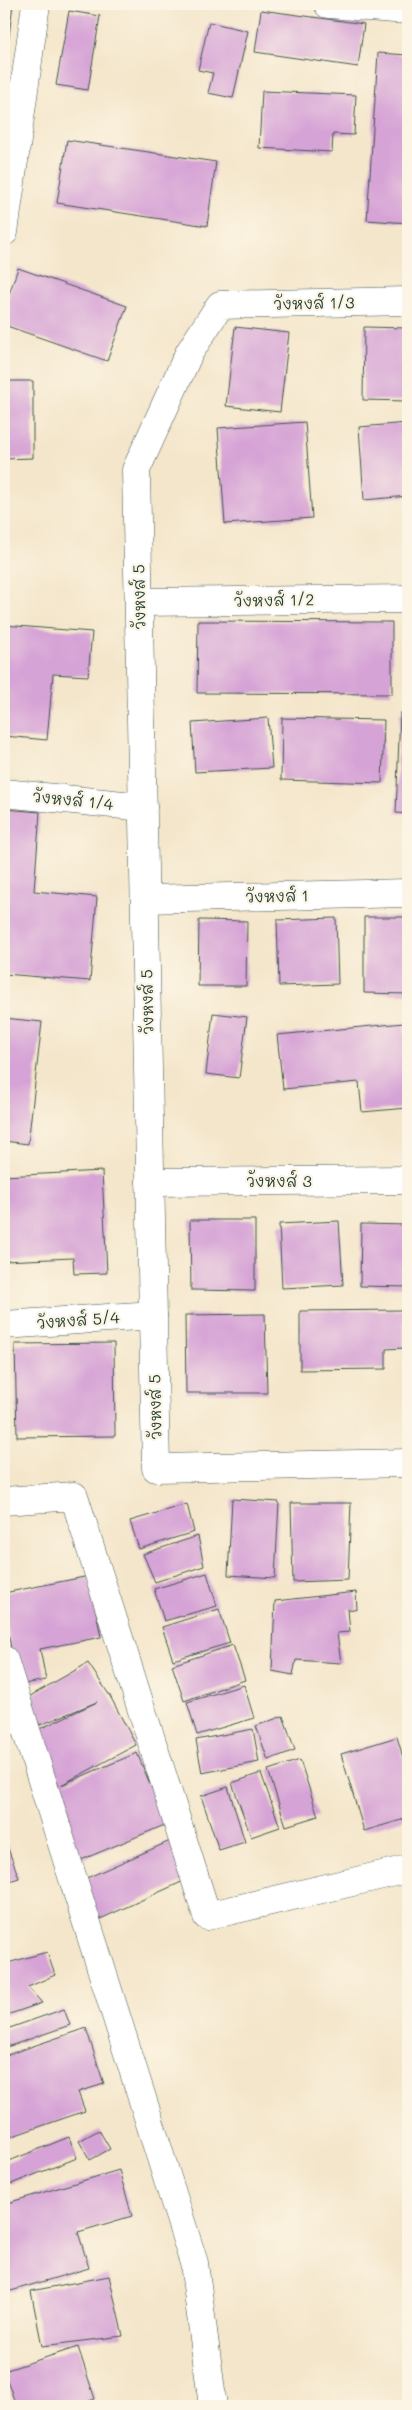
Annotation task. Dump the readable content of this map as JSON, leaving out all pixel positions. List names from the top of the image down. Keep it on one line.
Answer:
{"streets":{"street":["วังหงส์ 1/3","วังหงส์ 5","วังหงส์ 1/2","วังหงส์ 1/4","วังหงส์ 1","วังหงส์ 3","วังหงส์ 5/4"]},"crossings":[["วังหงส์ 1/3","วังหงส์ 5"],["วังหงส์ 5","วังหงส์ 1/2"],["วังหงส์ 5","วังหงส์ 1/4"],["วังหงส์ 5","วังหงส์ 1"],["วังหงส์ 5","วังหงส์ 3"],["วังหงส์ 5","วังหงส์ 5/4"]]}
